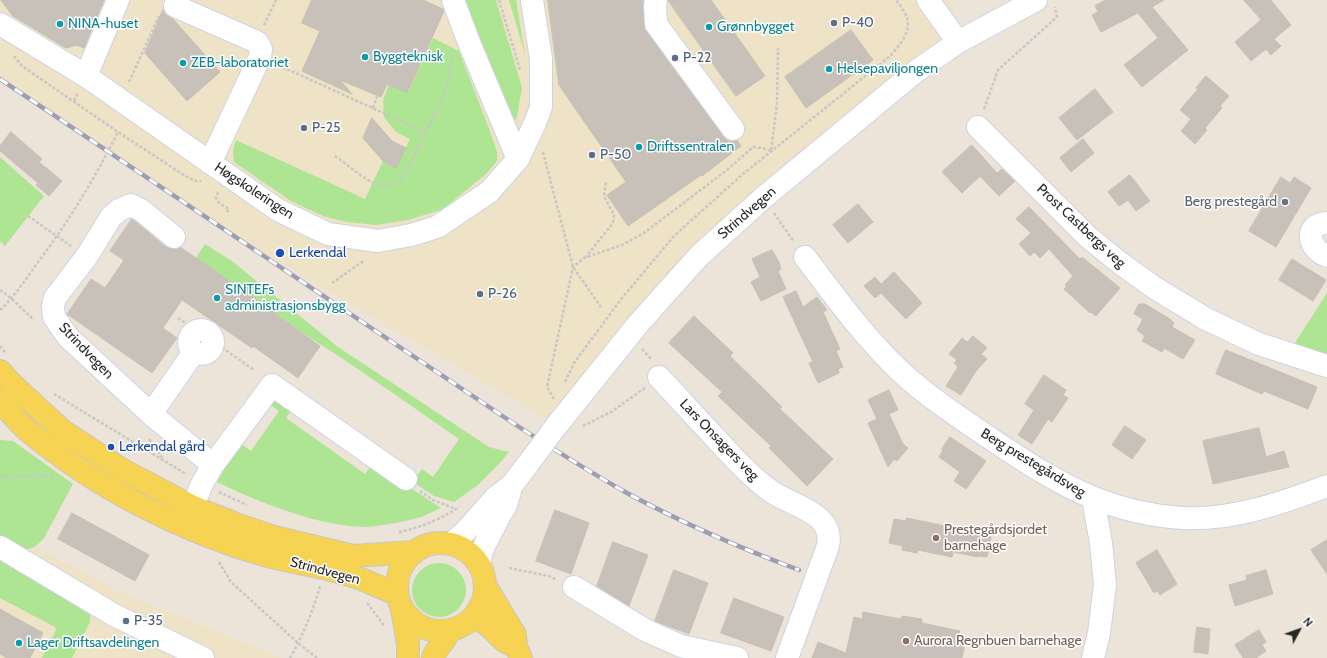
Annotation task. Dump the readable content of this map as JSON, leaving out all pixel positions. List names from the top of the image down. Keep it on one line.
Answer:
{"streets":{"main road":["Strindvegen"],"street":["Høgskoleringen","Prost Castbergs veg","Lars Onsagers veg","Berg prestegårdsveg"]},"places":["P-40","NINA-huset","Grønnbygget","Byggteknisk","P-22","ZEB-laboratoriet","Helsepaviljongen","P-25","Driftssentralen","P-50","Berg prestegård","Lerkendal","P-26","SINTEFs administrasjonsbygg","Lerkendal gård","Prestegårdsjordet barnehage","P-35","Aurora Regnbuen barnehage","Lager Driftsavdelingen"],"north":"top right"}
